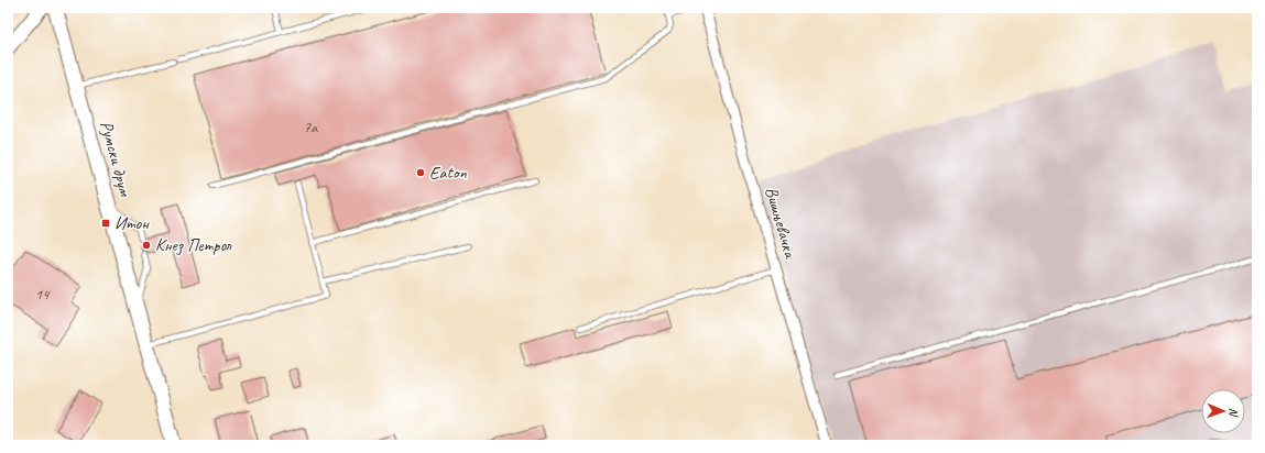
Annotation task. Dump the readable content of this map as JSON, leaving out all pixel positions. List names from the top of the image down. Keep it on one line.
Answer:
{"streets":{"main road":["Румски друм"],"street":["Вишњевачка"]},"places":{"other":["Eaton","Кнез Петрол"],"transit":["Итон"]},"house_numbers":["7a","14"],"north":"right"}
